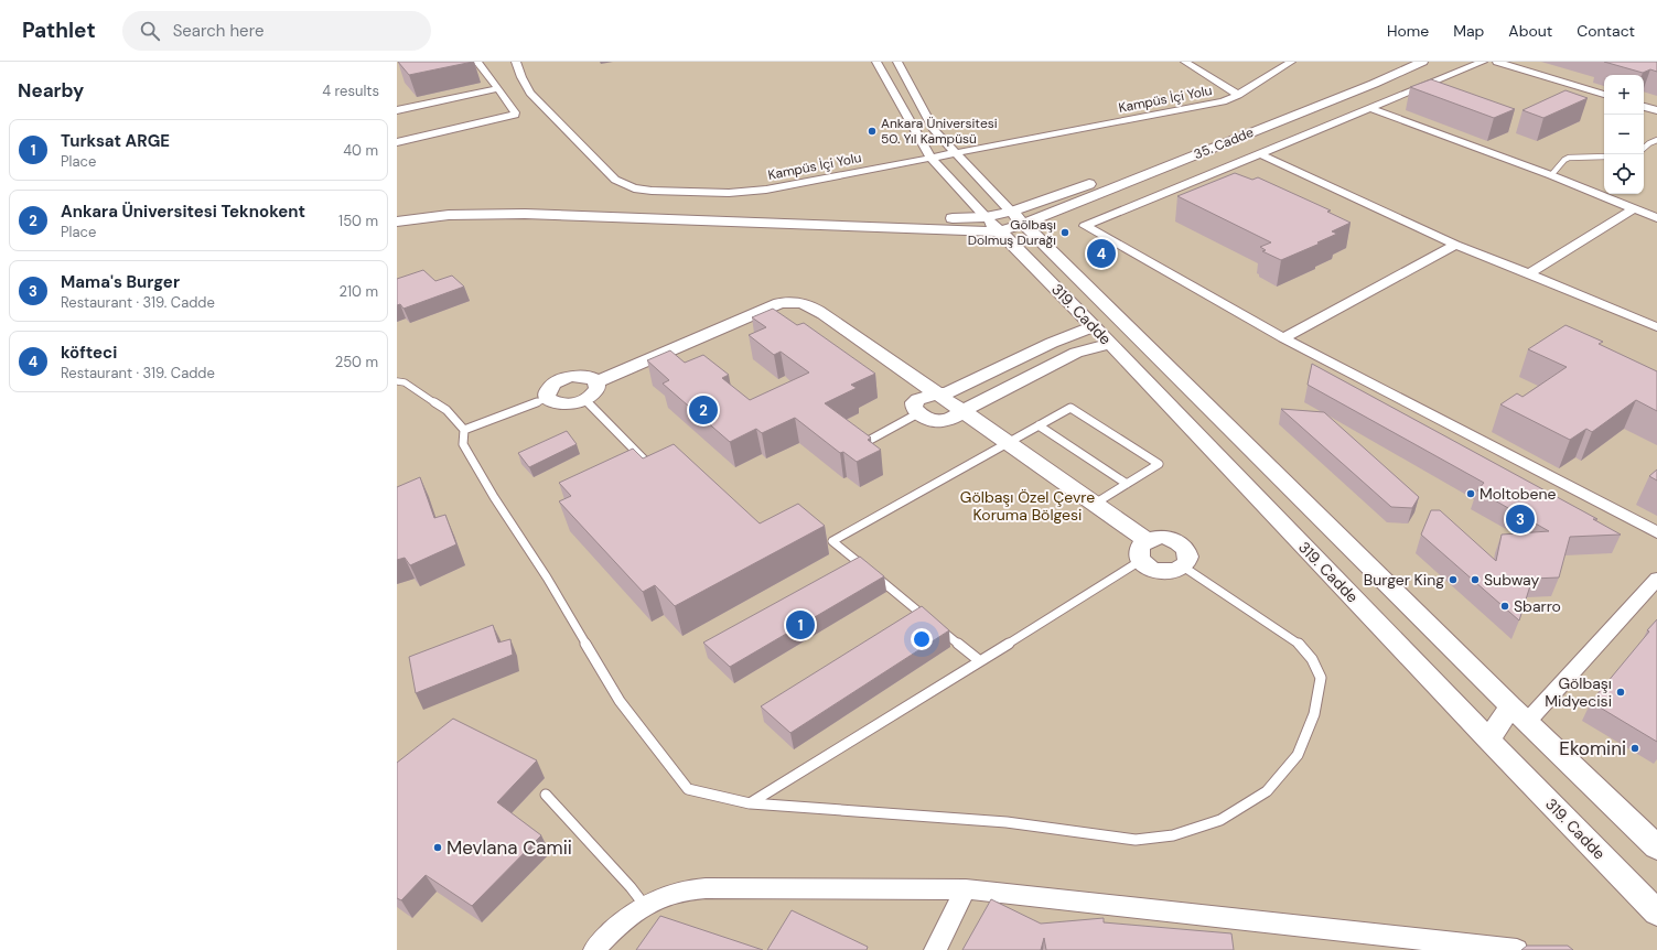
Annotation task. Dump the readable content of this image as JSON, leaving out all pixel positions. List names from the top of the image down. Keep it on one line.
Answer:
{"streets":{"street":["Kampüs İçi Yolu","35. Cadde","319. Cadde"]},"crossings":[["35. Cadde","319. Cadde"]],"parks":["Gölbaşı Özel Çevre Koruma Bölgesi"],"places":["Ankara Üniversitesi 50. Yıl Kampüsü","Gölbaşı Dolmuş Durağı","Moltobene","Burger King","Subway","Sbarro","Gölbaşı Midyecisi","Ekomini","Mevlana Camii"],"page":{"header":"Pathlet","search":"Search here","nav":["Home","Map","About","Contact"],"heading":["Nearby","4 results"],"map_buttons":["+","−"],"list":[{"mark":"1","name":"Turksat ARGE","note":"Place","value":"40 m"},{"mark":"2","name":"Ankara Üniversitesi Teknokent","note":"Place","value":"150 m"},{"mark":"3","name":"Mama's Burger","note":"Restaurant · 319. Cadde","value":"210 m"},{"mark":"4","name":"köfteci","note":"Restaurant · 319. Cadde","value":"250 m"}],"pins":["4","2","3","1"]}}
